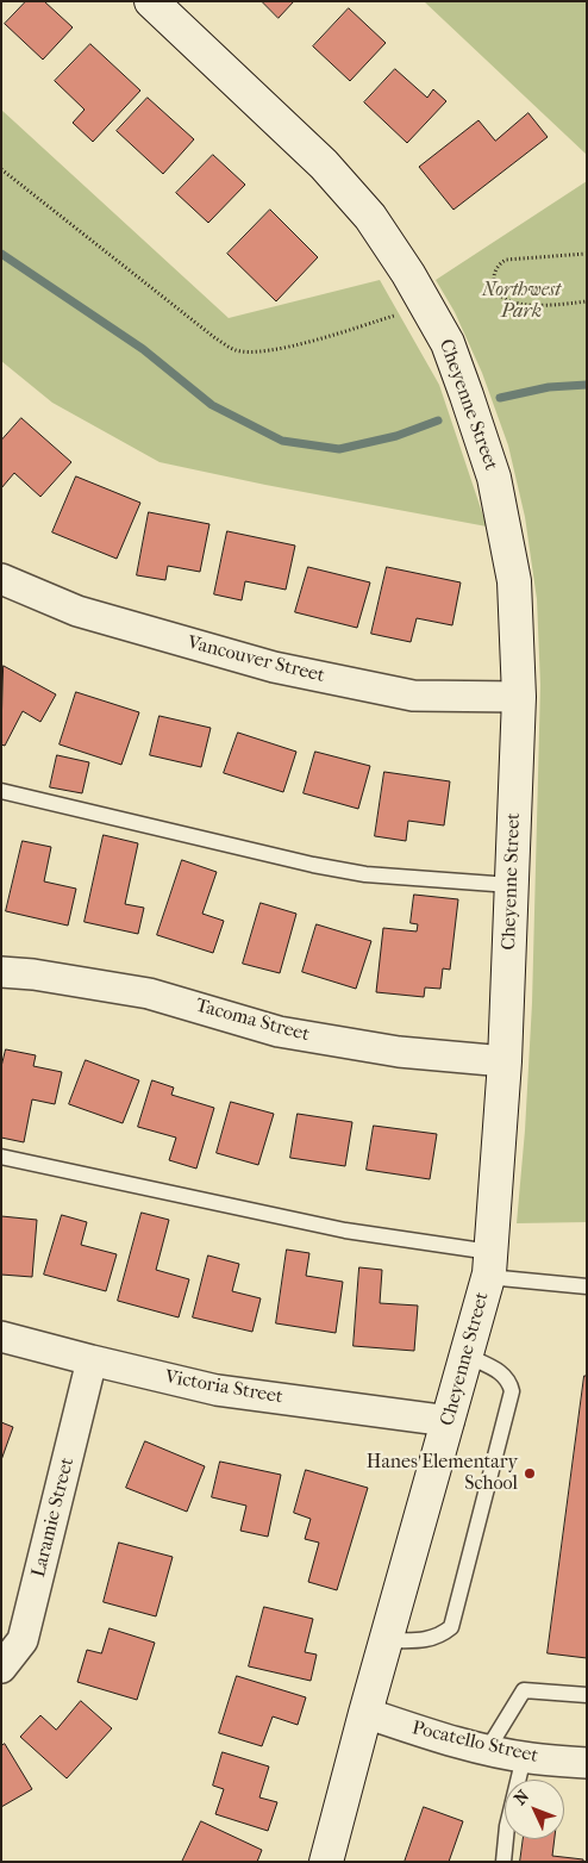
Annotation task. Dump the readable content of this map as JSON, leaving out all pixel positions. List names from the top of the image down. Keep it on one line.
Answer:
{"streets":{"street":["Cheyenne Street","Vancouver Street","Tacoma Street","Victoria Street","Laramie Street","Pocatello Street"]},"crossings":[["Cheyenne Street","Vancouver Street"],["Cheyenne Street","Tacoma Street"],["Cheyenne Street","Victoria Street"],["Cheyenne Street","Pocatello Street"],["Victoria Street","Laramie Street"]],"parks":["Northwest Park"],"places":["Hanes Elementary School"],"north":"top left"}
